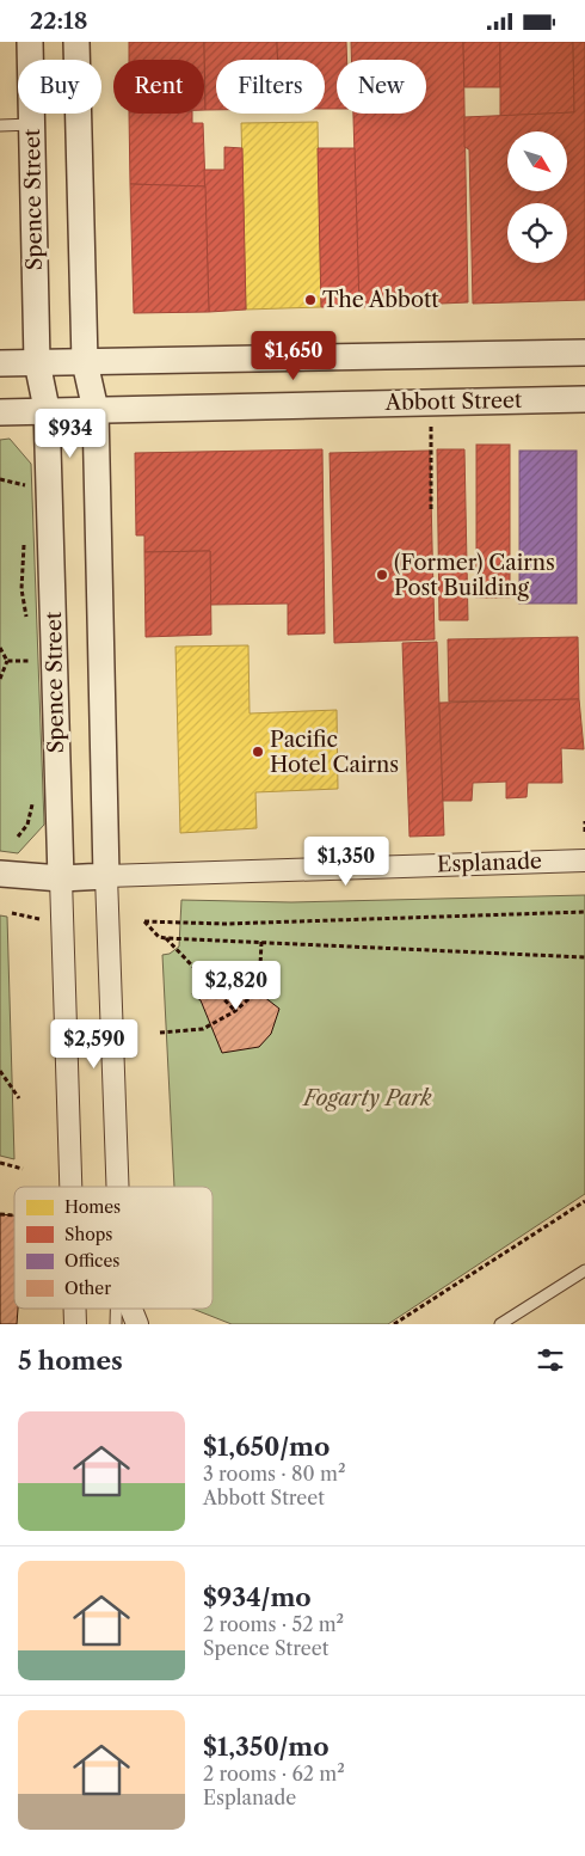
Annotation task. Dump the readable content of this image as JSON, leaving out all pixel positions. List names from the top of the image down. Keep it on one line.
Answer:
{"streets":{"street":["Spence Street","Abbott Street","Esplanade"]},"crossings":[["Spence Street","Abbott Street"]],"parks":["Fogarty Park"],"places":["The Abbott","(Former) Cairns Post Building","Pacific Hotel Cairns"],"legend":["Homes","Shops","Offices","Other"],"north":"bottom right","page":{"status":"22:18","chip":["Buy","Rent","Filters","New"],"price":["$1,650","$934","$1,350","$2,820","$2,590"],"heading":"5 homes","list":[{"name":"$1,650/mo","note":"3 rooms · 80 m² · Abbott Street"},{"name":"$934/mo","note":"2 rooms · 52 m² · Spence Street"},{"name":"$1,350/mo","note":"2 rooms · 62 m² · Esplanade"}]}}
